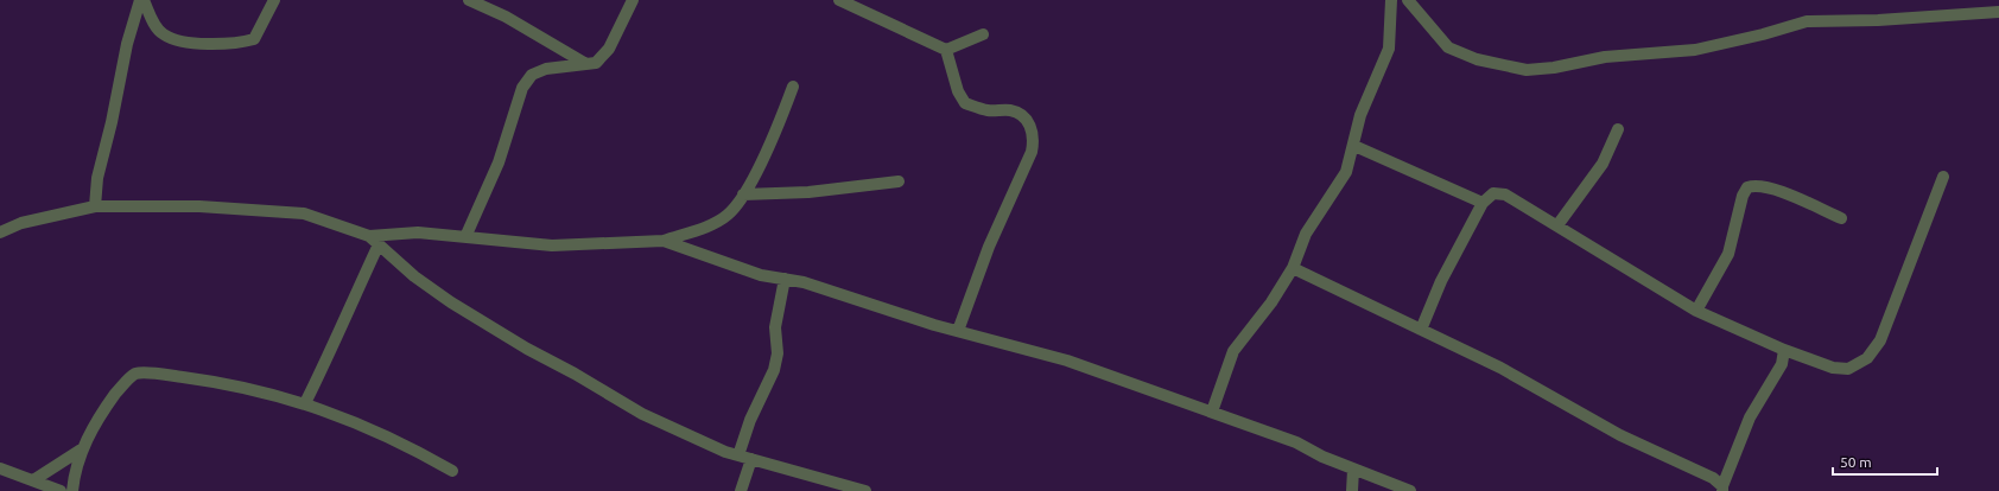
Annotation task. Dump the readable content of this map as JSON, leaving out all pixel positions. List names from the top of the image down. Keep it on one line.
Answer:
{"scale_bar":"50 m"}
